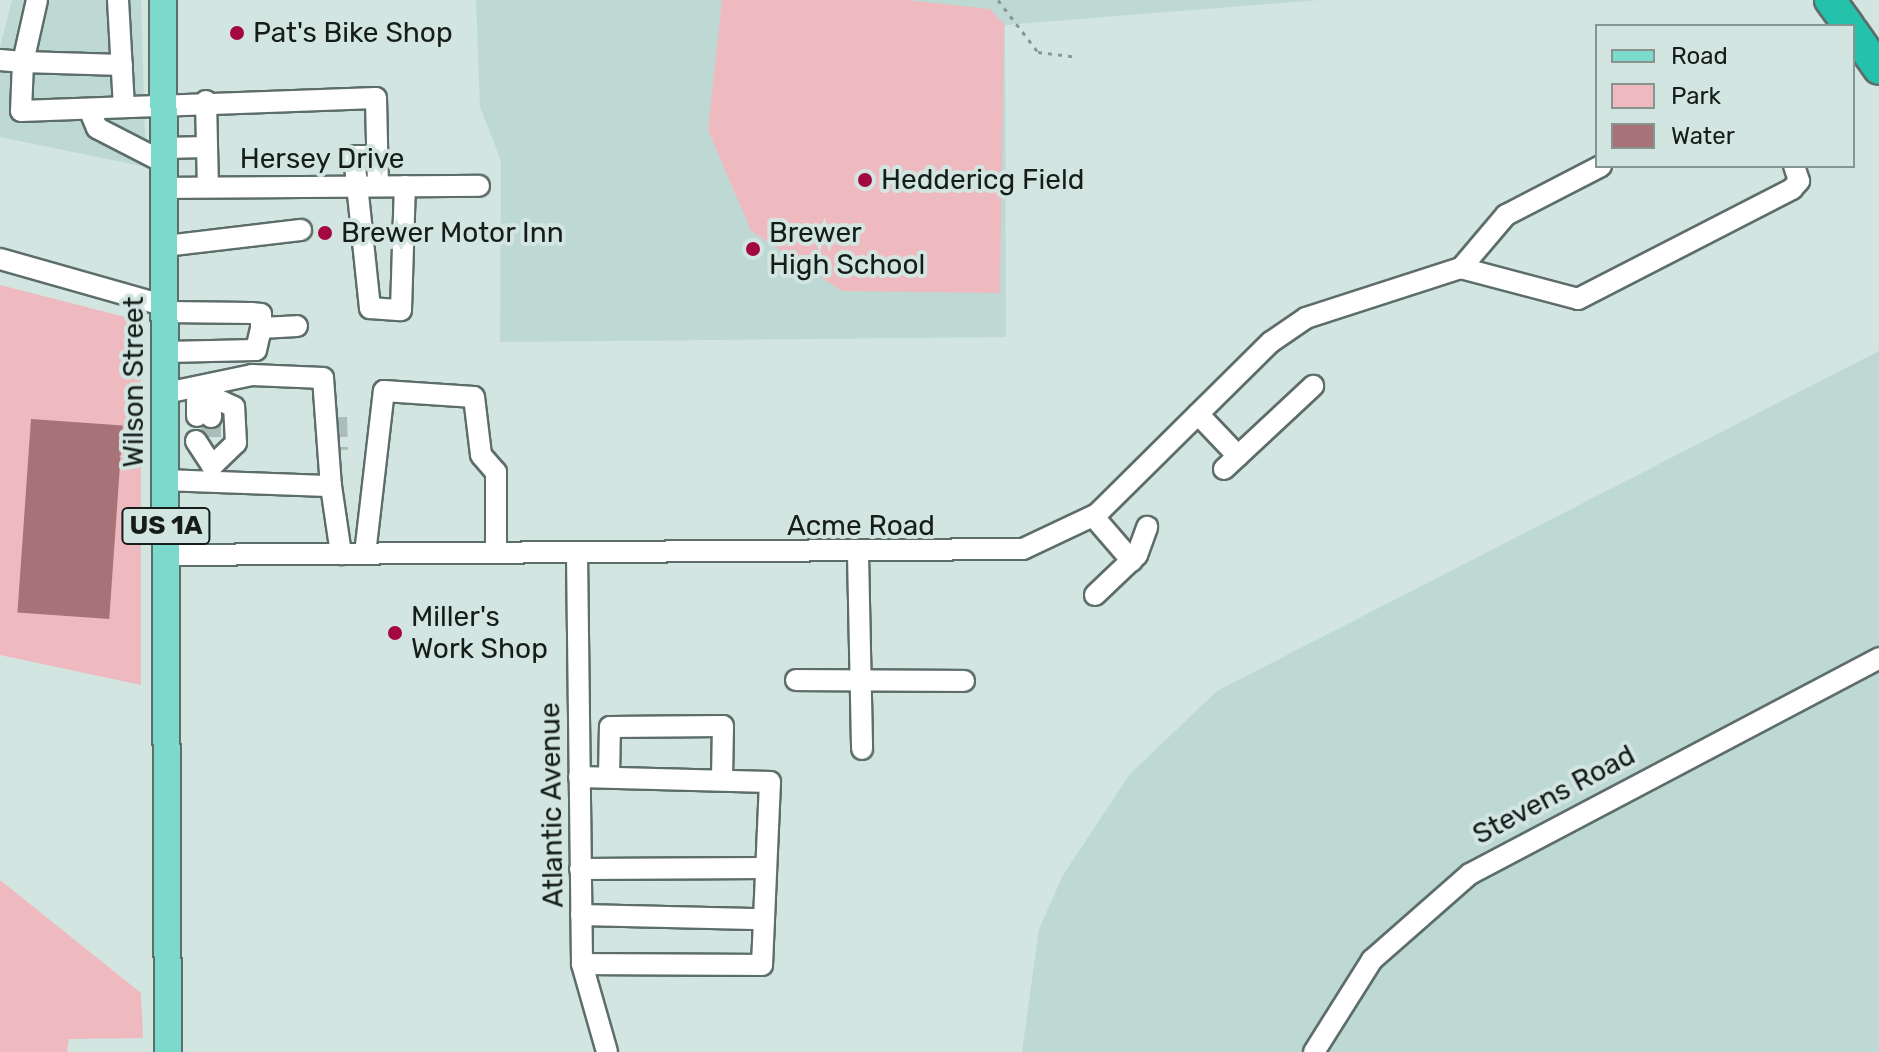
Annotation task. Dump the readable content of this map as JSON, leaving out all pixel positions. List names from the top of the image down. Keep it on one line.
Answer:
{"streets":{"main road":["Wilson Street","US 1A"],"street":["Hersey Drive","Acme Road","Stevens Road","Atlantic Avenue"]},"crossings":[["Hersey Drive","Wilson Street"],["Wilson Street","Acme Road"],["Acme Road","Atlantic Avenue"]],"places":["Pat's Bike Shop","Heddericg Field","Brewer Motor Inn","Brewer High School","Miller's Work Shop"],"legend":["Road","Park","Water"]}
